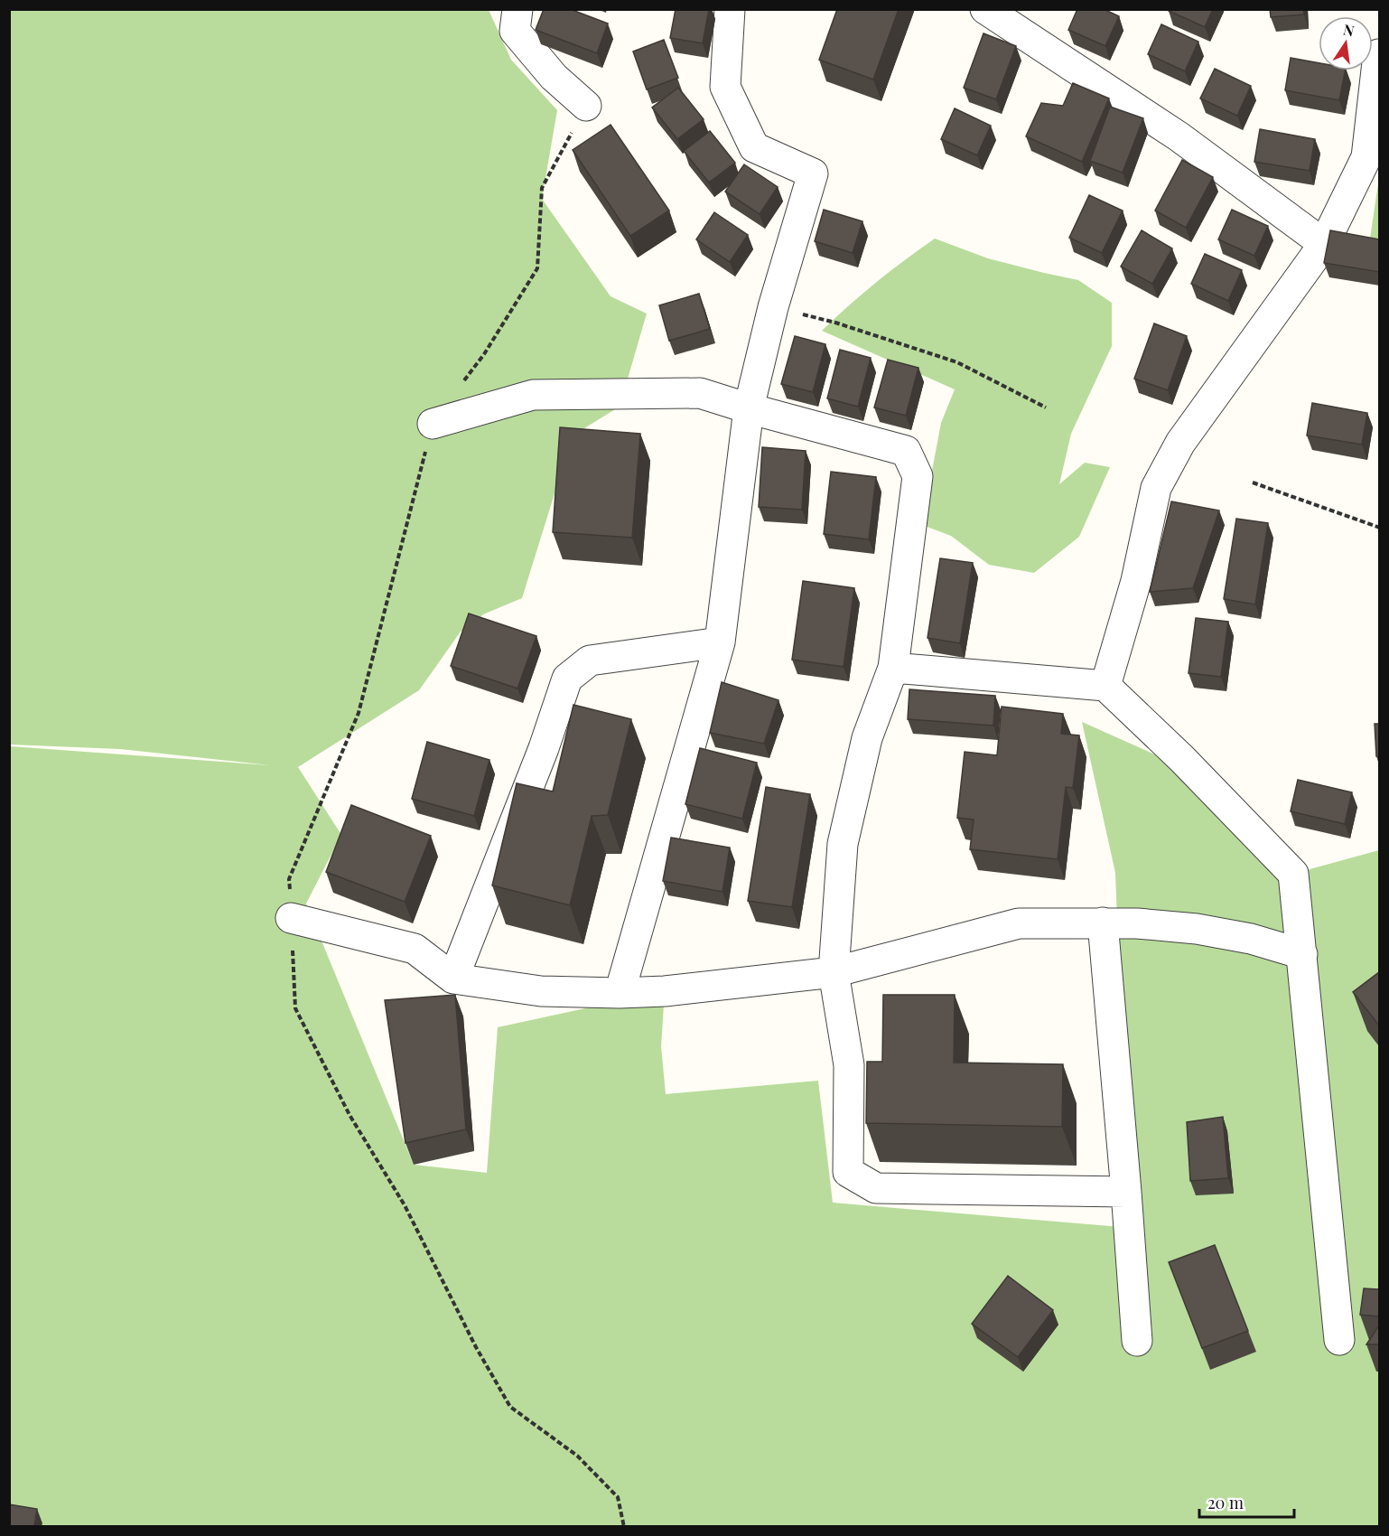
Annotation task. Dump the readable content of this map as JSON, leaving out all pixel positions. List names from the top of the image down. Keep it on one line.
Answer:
{"scale_bar":"20 m","north":"top"}
